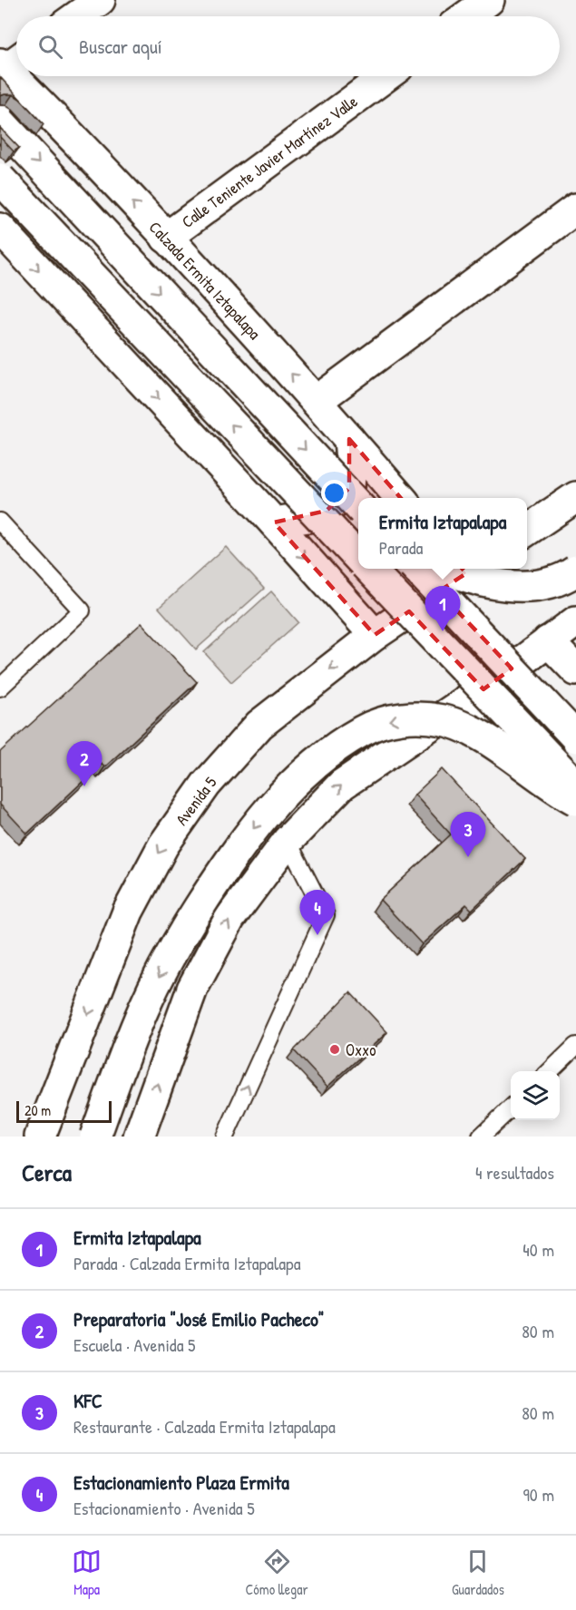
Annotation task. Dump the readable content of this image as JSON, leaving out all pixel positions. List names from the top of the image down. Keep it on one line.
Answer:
{"streets":{"main road":["Calle Teniente Javier Martínez Valle","Calzada Ermita Iztapalapa","Avenida 5"]},"crossings":[["Calle Teniente Javier Martínez Valle","Calzada Ermita Iztapalapa"]],"places":["Oxxo"],"scale_bar":"20 m","page":{"search":"Buscar aquí","popup":["Ermita Iztapalapa","Parada"],"pins":["1","2","3","4"],"scale":"20 m","heading":["Cerca","4 resultados"],"list":[{"mark":"1","name":"Ermita Iztapalapa","note":"Parada · Calzada Ermita Iztapalapa","value":"40 m"},{"mark":"2","name":"Preparatoria \"José Emilio Pacheco\"","note":"Escuela · Avenida 5","value":"80 m"},{"mark":"3","name":"KFC","note":"Restaurante · Calzada Ermita Iztapalapa","value":"80 m"},{"mark":"4","name":"Estacionamiento Plaza Ermita","note":"Estacionamiento · Avenida 5","value":"90 m"}],"nav":["Mapa","Cómo llegar","Guardados"]}}
